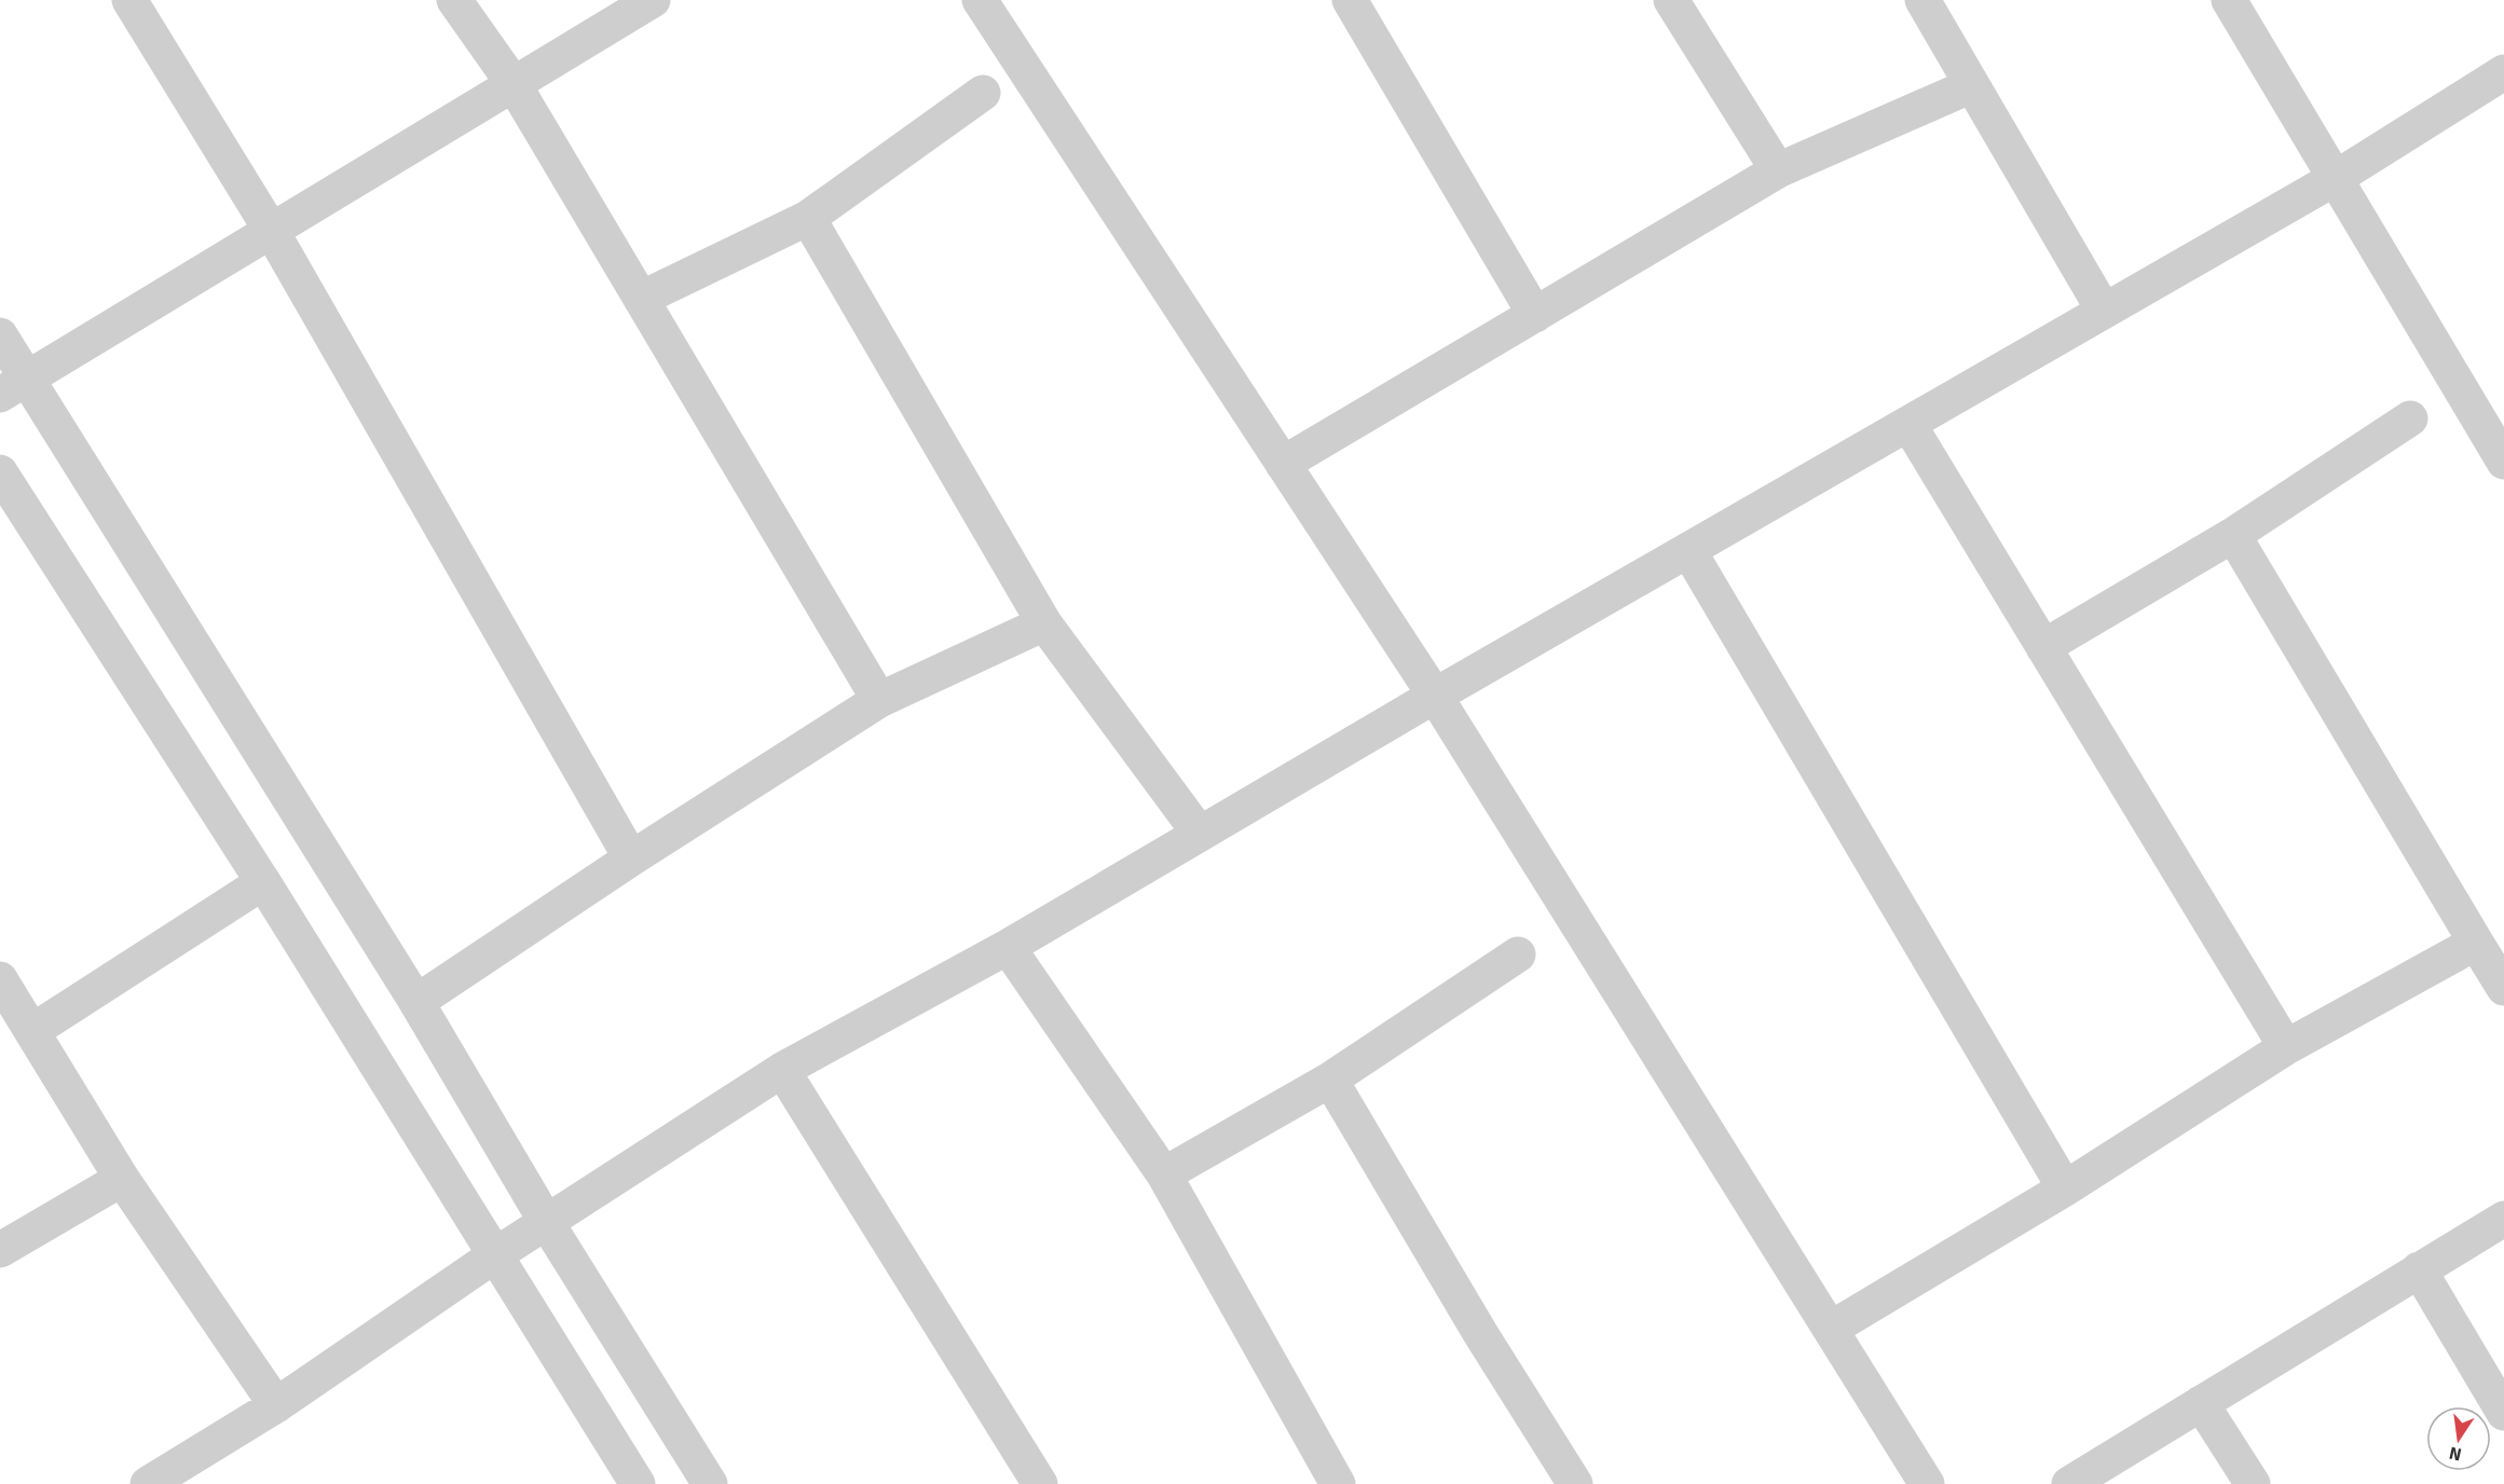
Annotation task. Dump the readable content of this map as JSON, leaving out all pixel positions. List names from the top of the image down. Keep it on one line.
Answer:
{"north":"bottom"}
